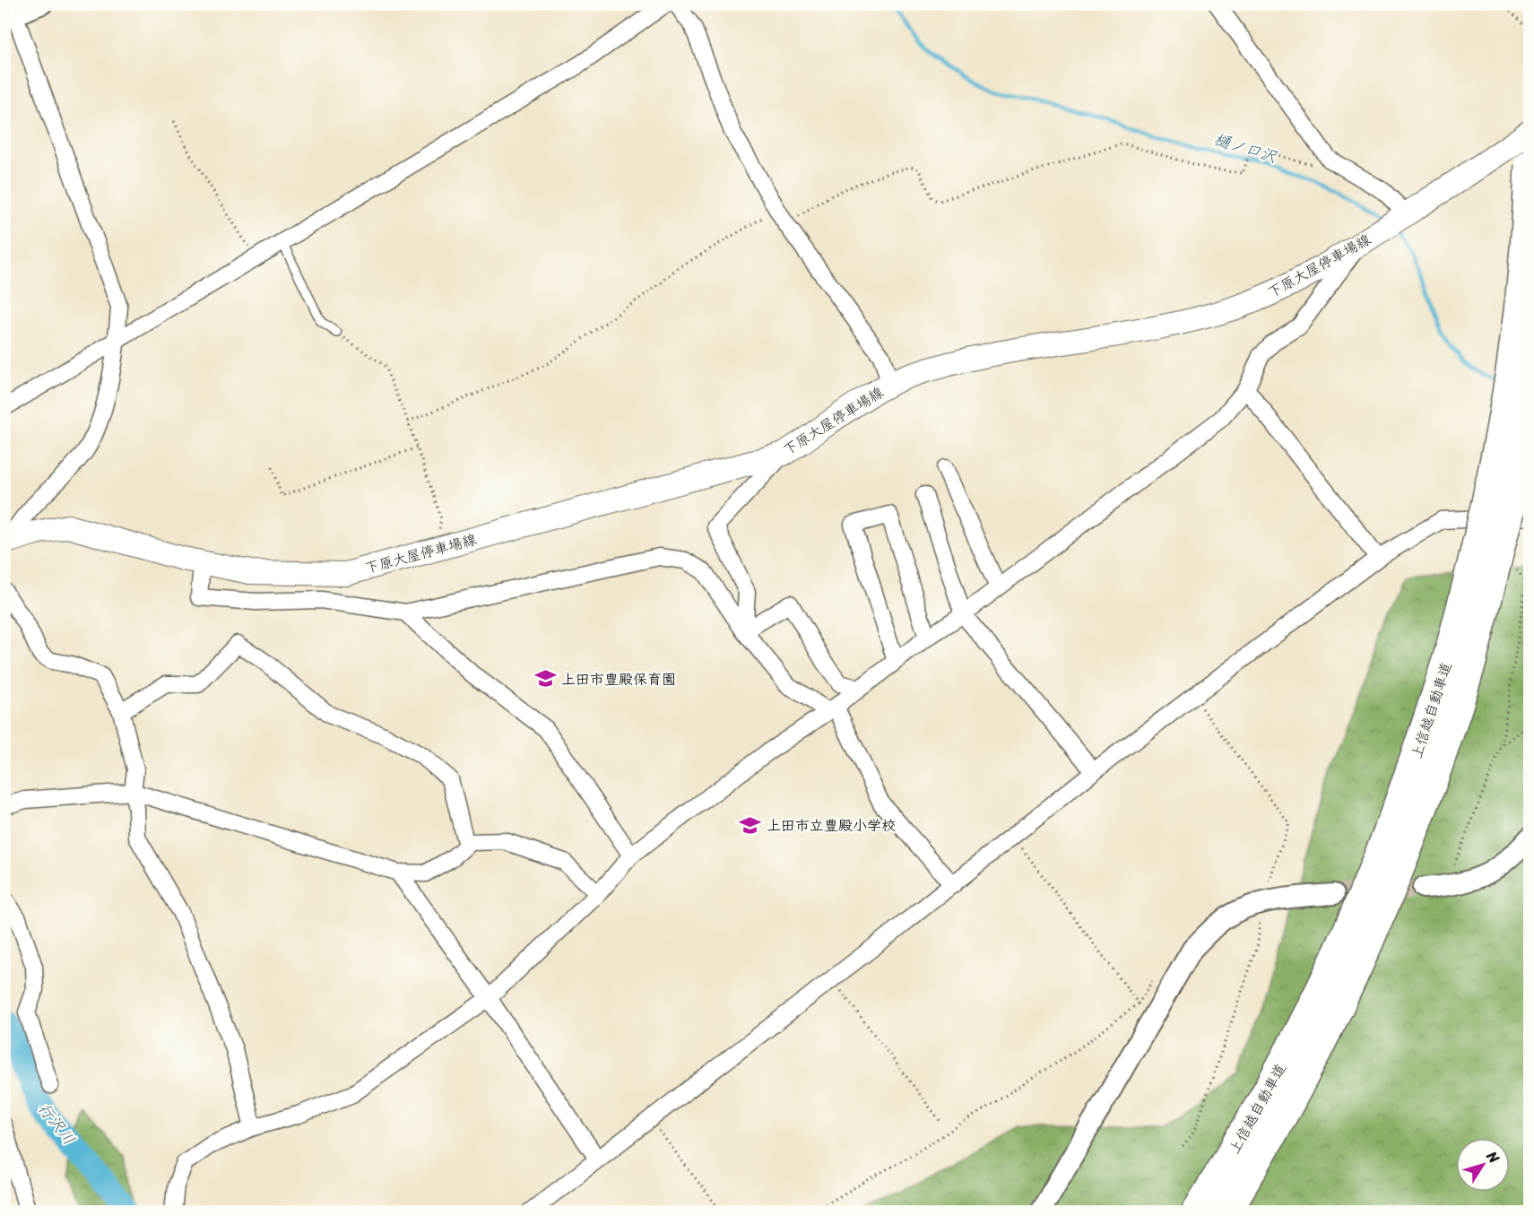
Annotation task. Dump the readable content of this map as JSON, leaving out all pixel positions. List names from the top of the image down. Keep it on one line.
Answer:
{"streets":{"highway":["上信越自動車道"],"main road":["下原大屋停車場線"]},"water":["樋ノ口沢","行沢川"],"places":{"school or university":["上田市豊殿保育園","上田市立豊殿小学校"]},"north":"top right"}
